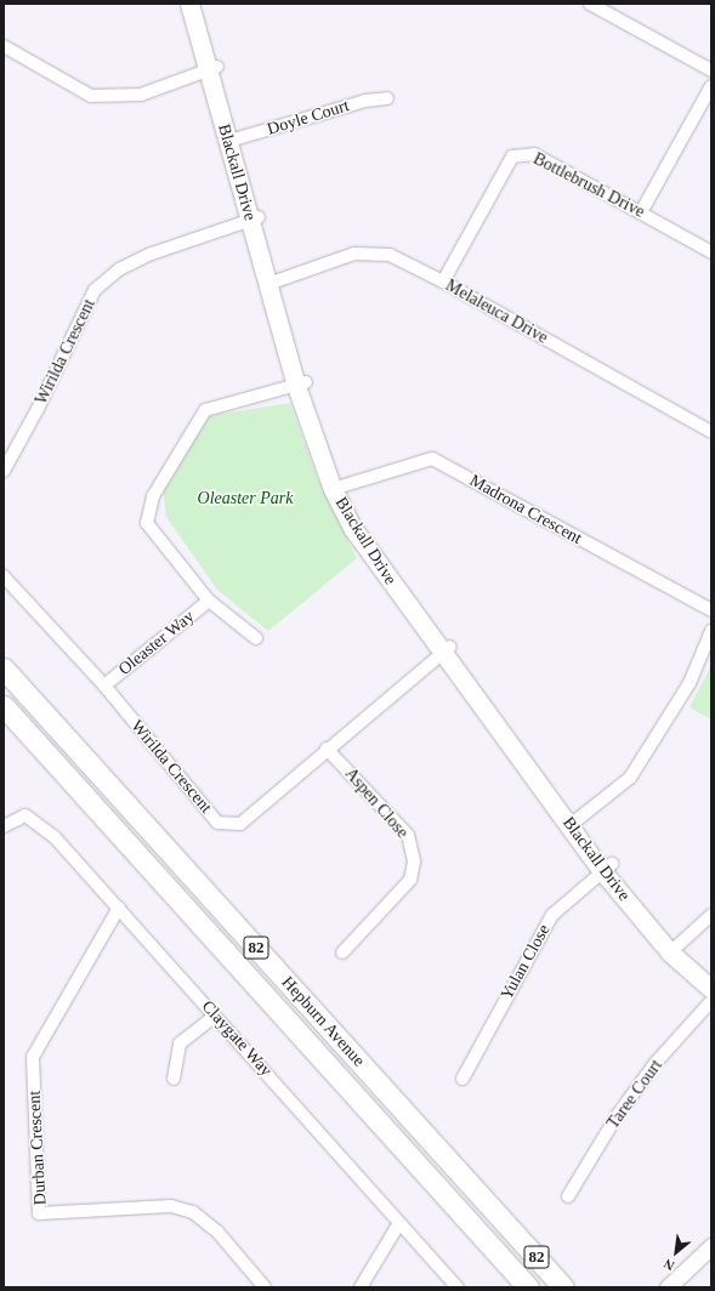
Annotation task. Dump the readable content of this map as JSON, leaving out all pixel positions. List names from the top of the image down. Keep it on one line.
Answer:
{"streets":{"main road":["Blackall Drive","82","Hepburn Avenue"],"street":["Doyle Court","Bottlebrush Drive","Melaleuca Drive","Wirilda Crescent","Madrona Crescent","Oleaster Way","Aspen Close","Yulan Close","Claygate Way","Taree Court","Durban Crescent"]},"crossings":[["Doyle Court","Blackall Drive"],["Blackall Drive","Melaleuca Drive"],["Blackall Drive","Wirilda Crescent"],["Blackall Drive","Madrona Crescent"],["Blackall Drive","Oleaster Way"],["Blackall Drive","Yulan Close"],["Bottlebrush Drive","Melaleuca Drive"],["Wirilda Crescent","Oleaster Way"],["Wirilda Crescent","Aspen Close"],["Claygate Way","Durban Crescent"]],"parks":["Oleaster Park"],"north":"bottom left"}
